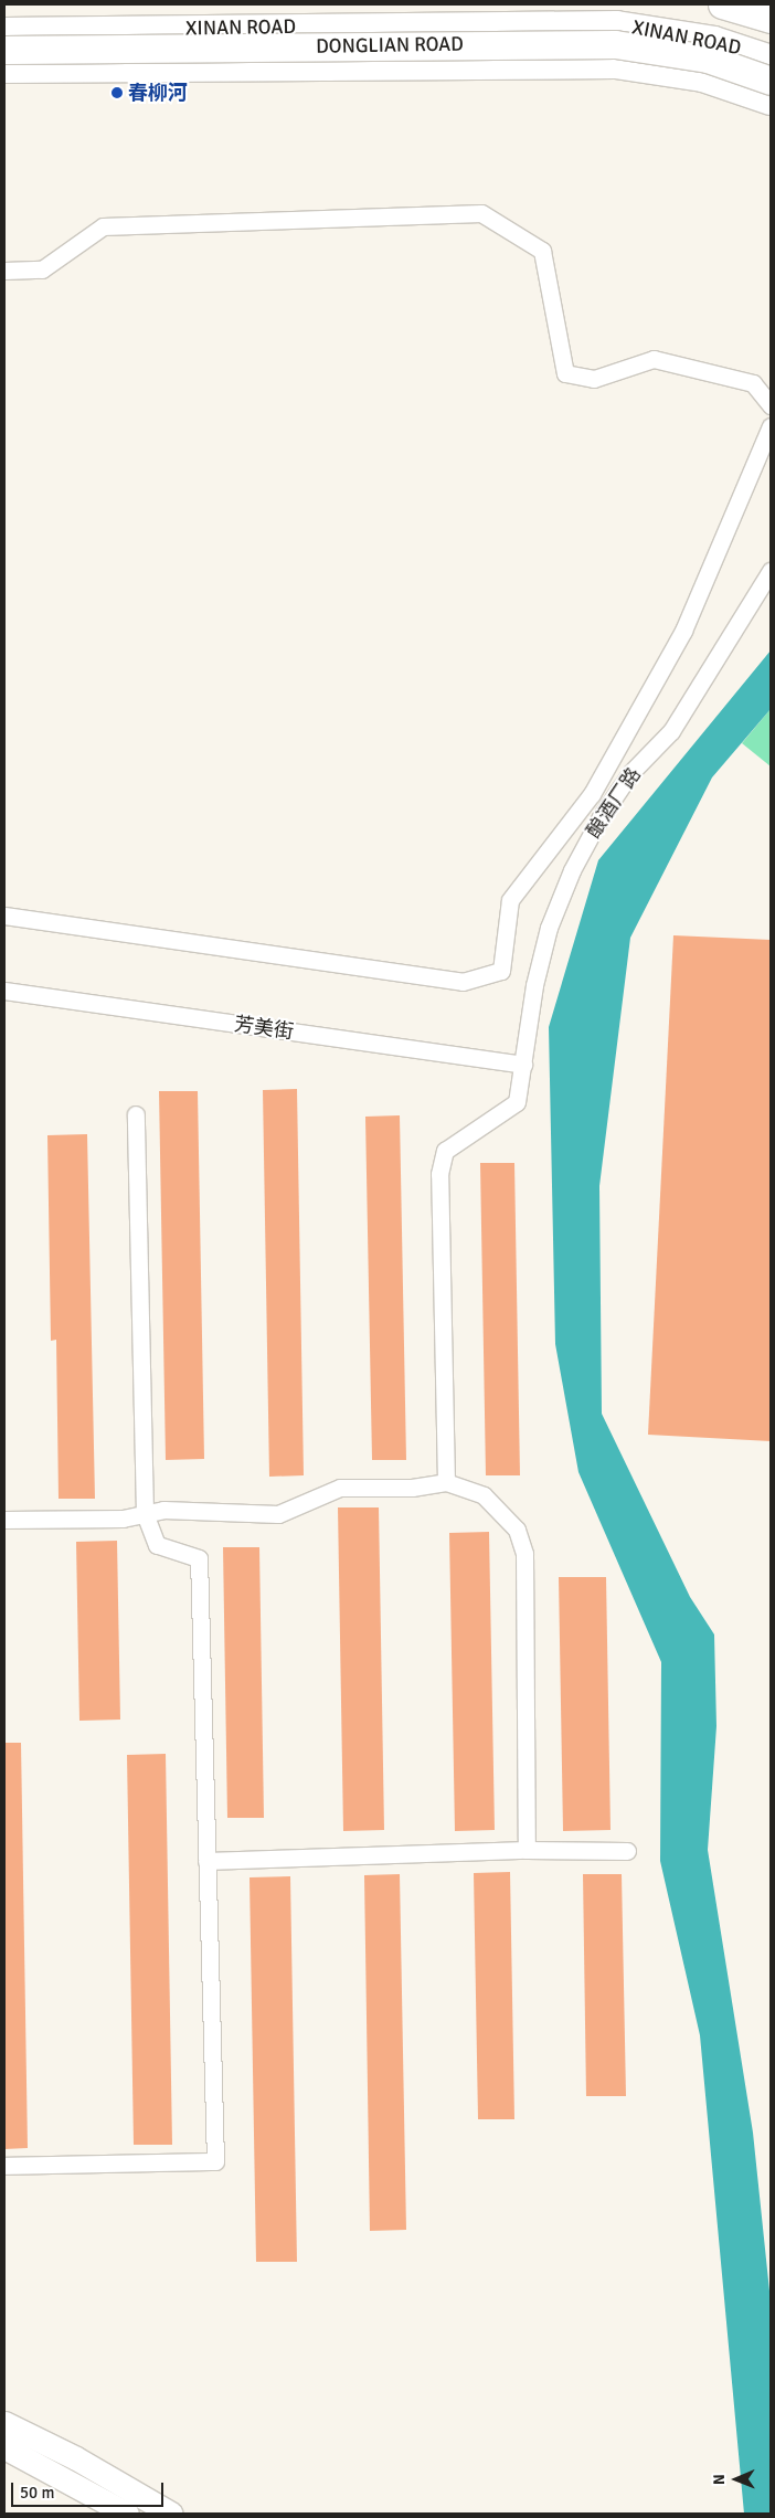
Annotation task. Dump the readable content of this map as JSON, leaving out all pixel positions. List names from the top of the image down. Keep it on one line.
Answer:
{"streets":{"highway":["XINAN ROAD","DONGLIAN ROAD"],"street":["酿酒厂路","芳美街"]},"crossings":[["酿酒厂路","芳美街"]],"places":["春柳河"],"scale_bar":"50 m","north":"left"}
